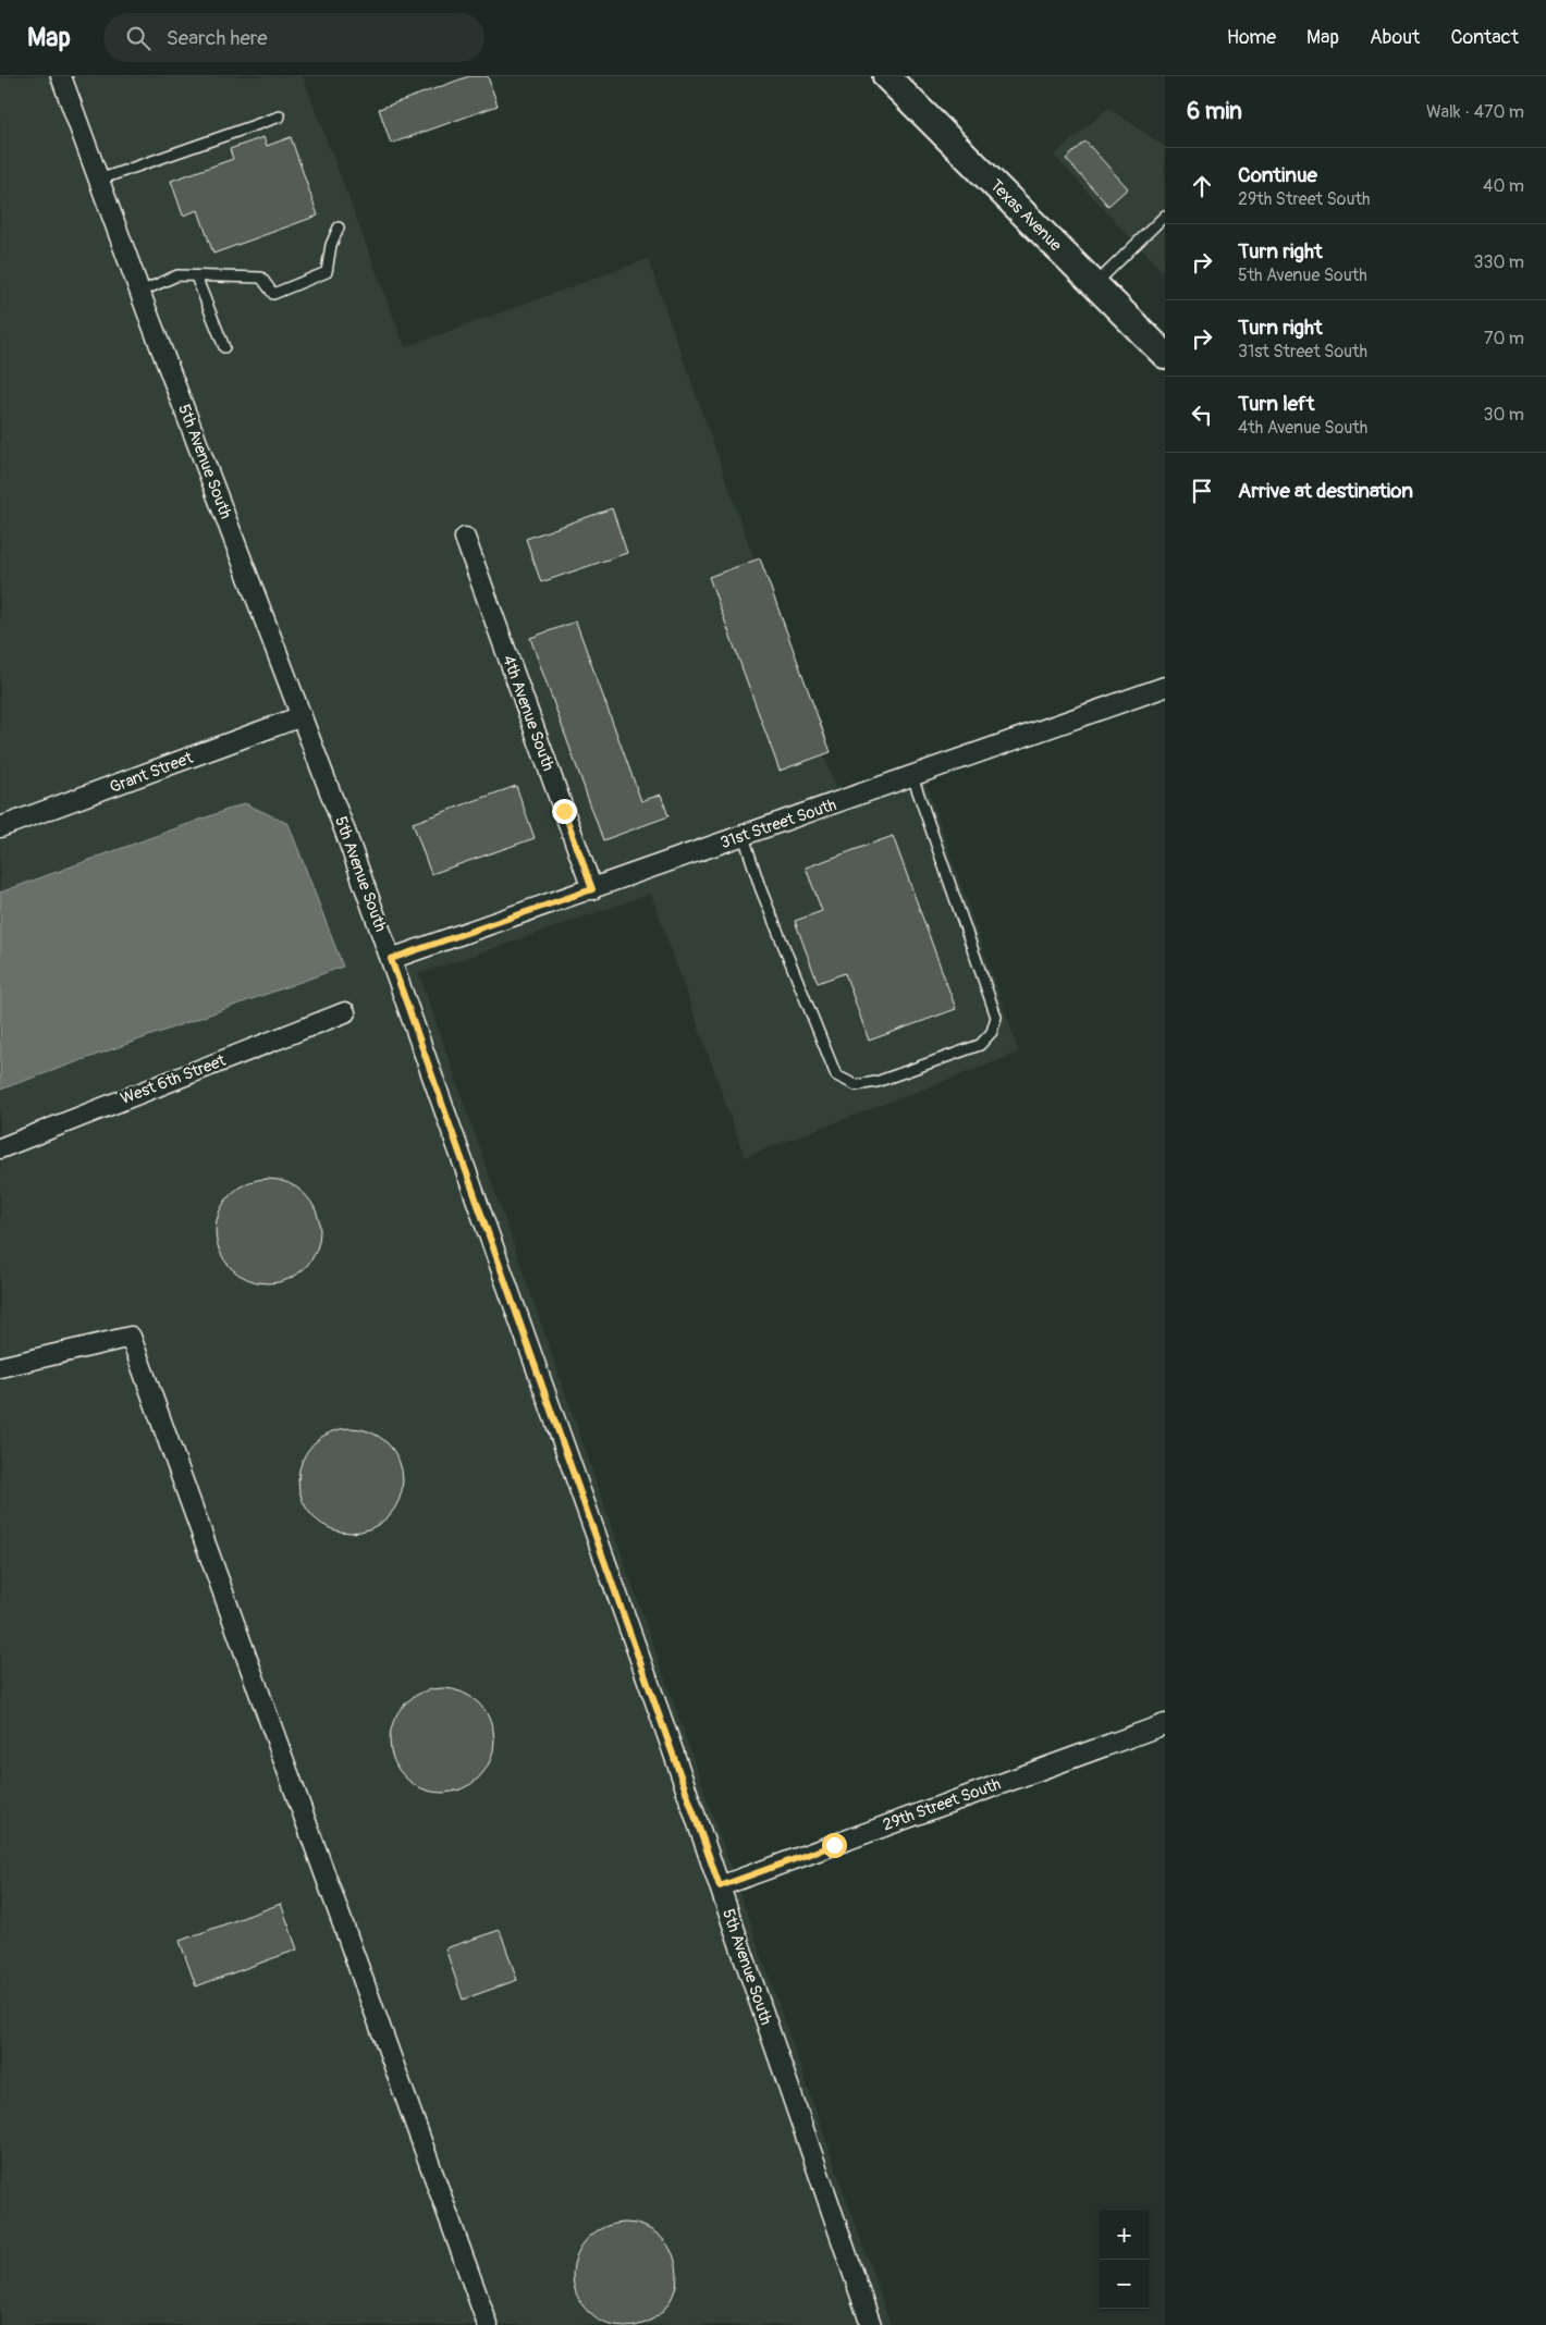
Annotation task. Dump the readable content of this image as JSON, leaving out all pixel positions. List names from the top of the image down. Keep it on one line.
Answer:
{"streets":{"main road":["Texas Avenue"],"street":["5th Avenue South","4th Avenue South","Grant Street","31st Street South","West 6th Street","29th Street South"]},"crossings":[["5th Avenue South","Grant Street"],["5th Avenue South","31st Street South"],["5th Avenue South","29th Street South"],["4th Avenue South","31st Street South"]],"page":{"header":"Map","search":"Search here","nav":["Home","Map","About","Contact"],"heading":["6 min","Walk · 470 m"],"list":[["Continue","29th Street South","40 m"],["Turn right","5th Avenue South","330 m"],["Turn right","31st Street South","70 m"],["Turn left","4th Avenue South","30 m"],"Arrive at destination"],"map_buttons":["+","−"]}}
